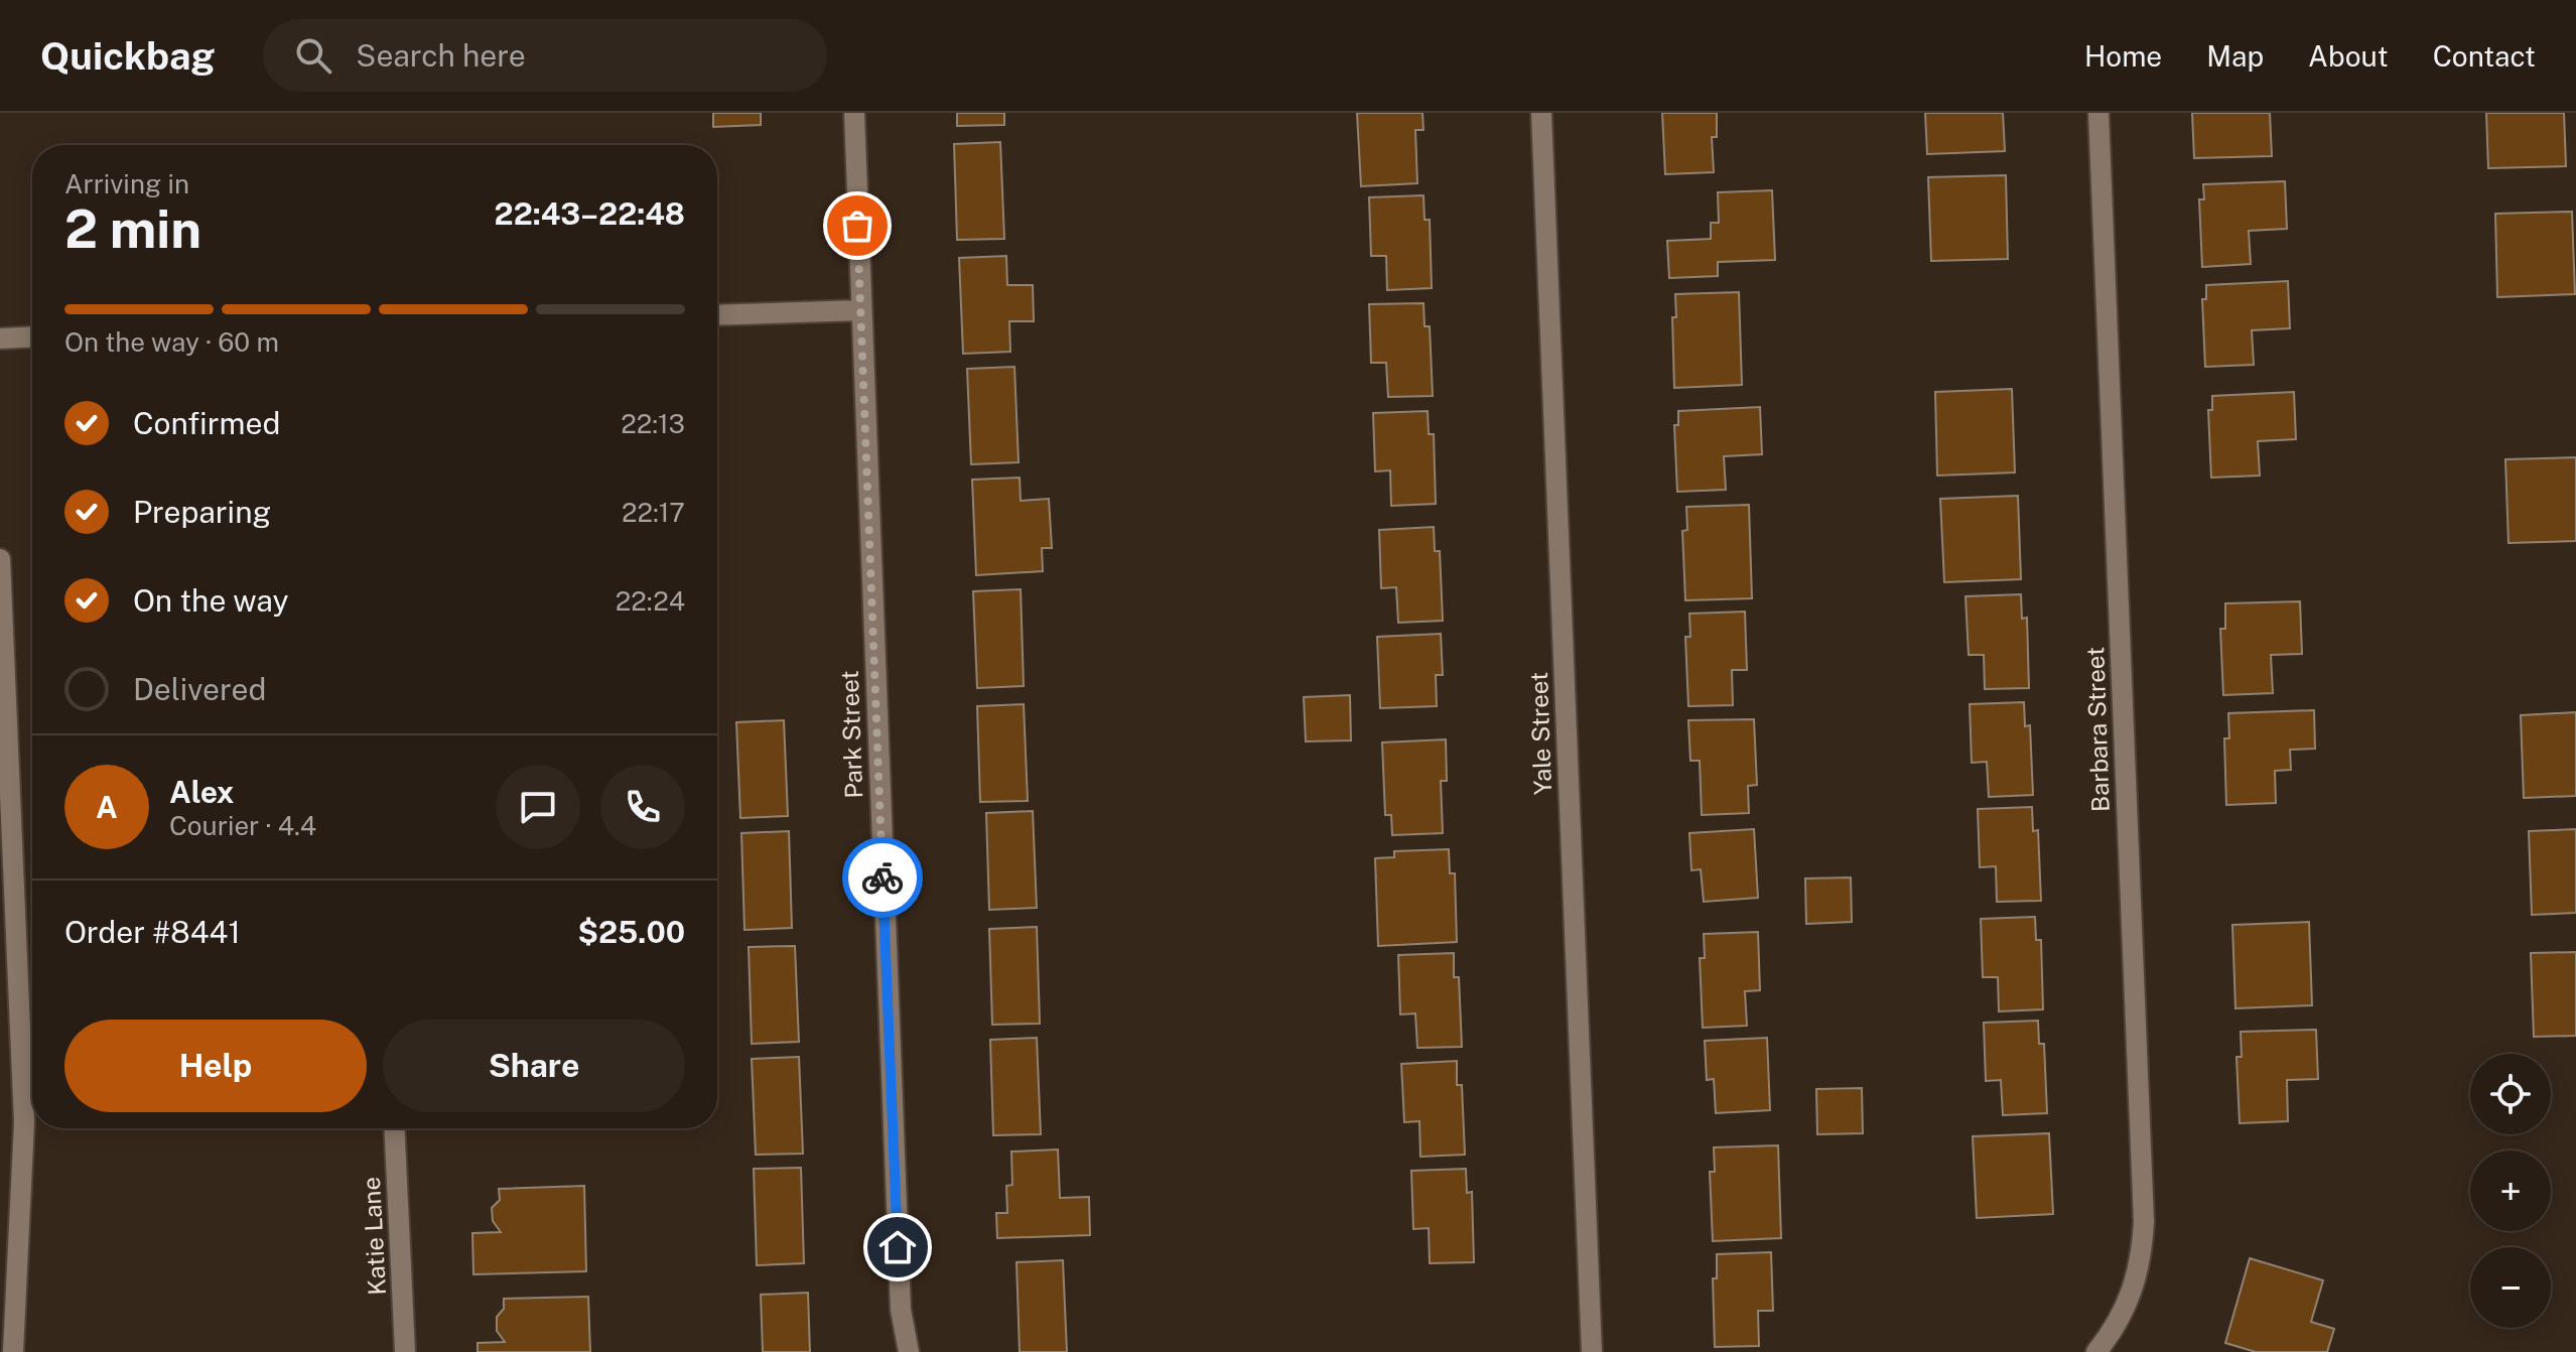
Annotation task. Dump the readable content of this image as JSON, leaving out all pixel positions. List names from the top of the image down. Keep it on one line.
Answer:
{"streets":{"street":["Barbara Street","Yale Street","Park Street","Katie Lane"]},"page":{"header":"Quickbag","search":"Search here","nav":["Home","Map","About","Contact"],"heading":["2 min","Arriving in","22:43–22:48"],"panel":["Alex","Courier · 4.4","Order #8441","$25.00"],"bar":"On the way · 60 m","list":[["Confirmed","22:13"],["Preparing","22:17"],["On the way","22:24"],"Delivered"],"round":"A","buttons":["Help","Share"],"map_buttons":["+","−"]}}
